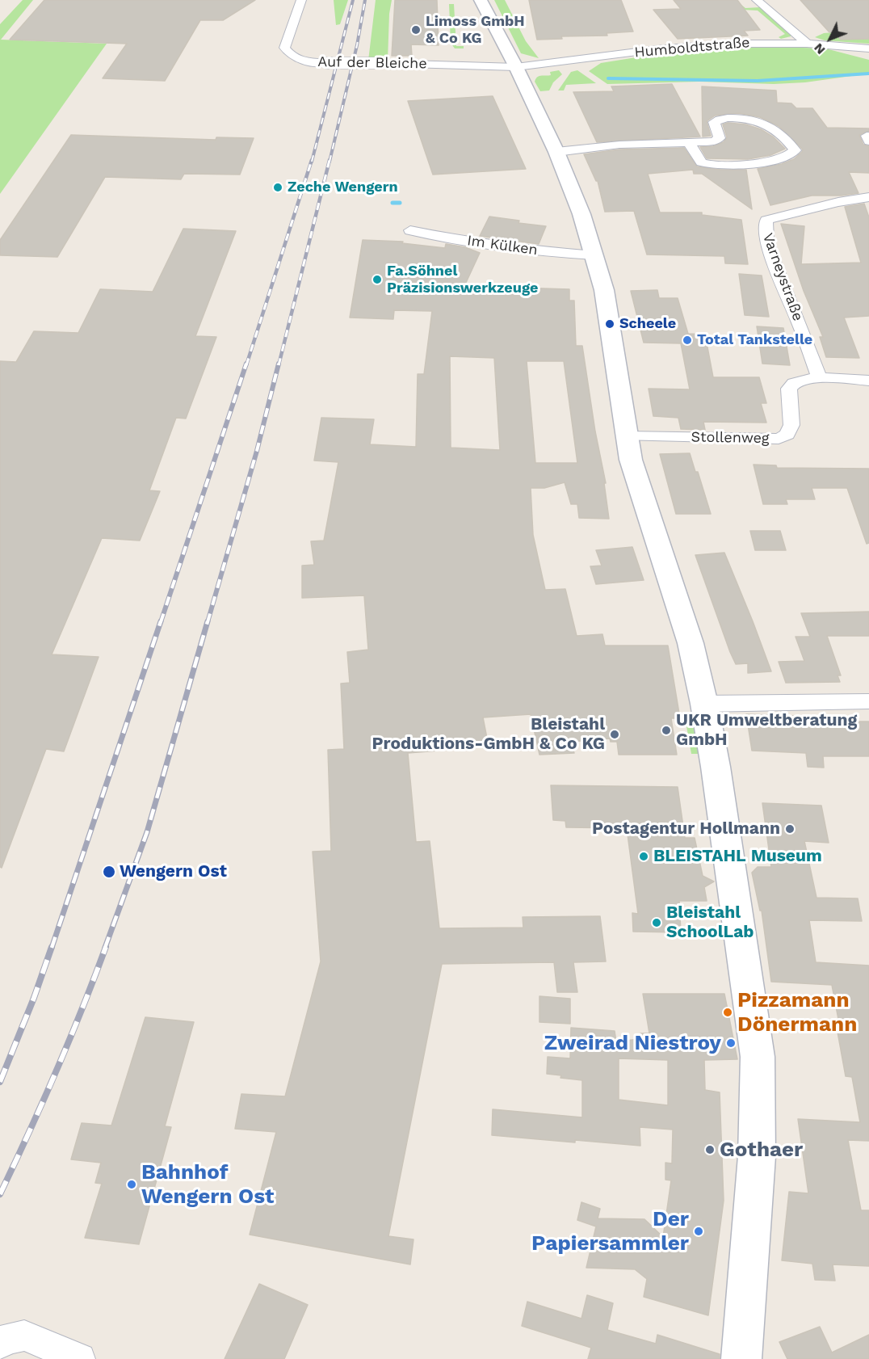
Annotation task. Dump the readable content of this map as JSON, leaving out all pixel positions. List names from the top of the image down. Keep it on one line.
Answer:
{"streets":{"street":["Humboldtstraße","Auf der Bleiche","Im Külken","Varneystraße","Stollenweg"]},"crossings":[["Humboldtstraße","Auf der Bleiche"],["Varneystraße","Stollenweg"]],"places":["Limoss GmbH & Co KG","Zeche Wengern","Fa.Söhnel Präzisionswerkzeuge","Scheele","Total Tankstelle","UKR Umweltberatung GmbH","Bleistahl Produktions-GmbH & Co KG","Postagentur Hollmann","BLEISTAHL Museum","Wengern Ost","Bleistahl SchoolLab","Pizzamann Dönermann","Zweirad Niestroy","Gothaer","Bahnhof Wengern Ost","Der Papiersammler"],"north":"bottom left"}
